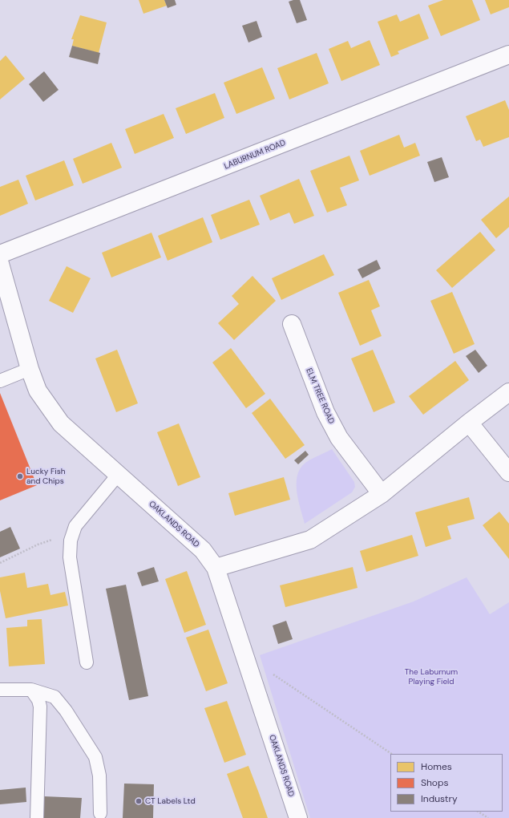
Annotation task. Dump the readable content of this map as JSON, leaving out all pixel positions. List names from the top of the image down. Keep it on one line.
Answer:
{"streets":{"street":["LABURNUM ROAD","ELM TREE ROAD","OAKLANDS ROAD"]},"parks":["The Laburnum Playing Field"],"places":["Lucky Fish and Chips","CT Labels Ltd"],"legend":["Homes","Shops","Industry"]}
